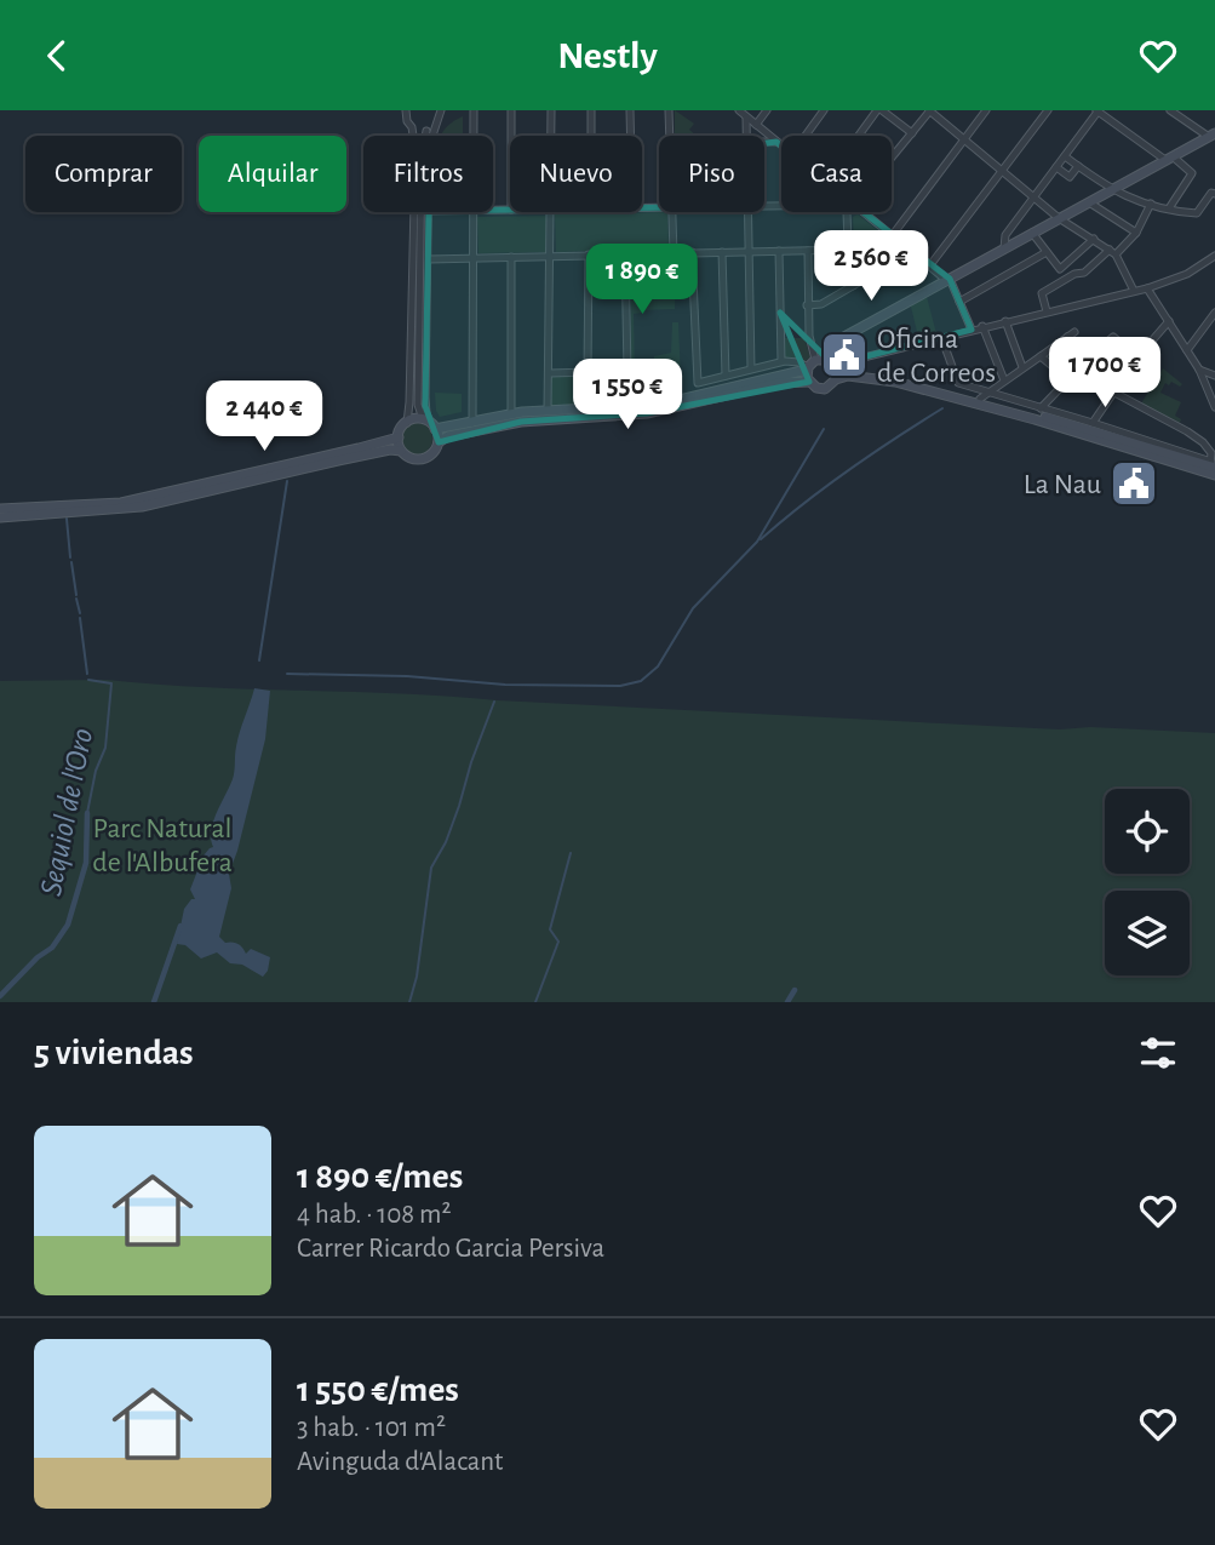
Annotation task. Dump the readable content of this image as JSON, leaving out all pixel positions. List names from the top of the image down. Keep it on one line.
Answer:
{"water":["Sequiol de l’Oro"],"parks":["Parc Natural de l'Albufera"],"places":{"public building":["Oficina de Correos","La Nau"]},"page":{"header":"Nestly","chip":["Comprar","Alquilar","Filtros","Nuevo","Piso","Casa"],"price":["2 560 €","1 890 €","1 700 €","1 550 €","2 440 €"],"heading":"5 viviendas","list":[{"name":"1 890 €/mes","note":"4 hab. · 108 m² · Carrer Ricardo Garcia Persiva"},{"name":"1 550 €/mes","note":"3 hab. · 101 m² · Avinguda d'Alacant"}]}}
